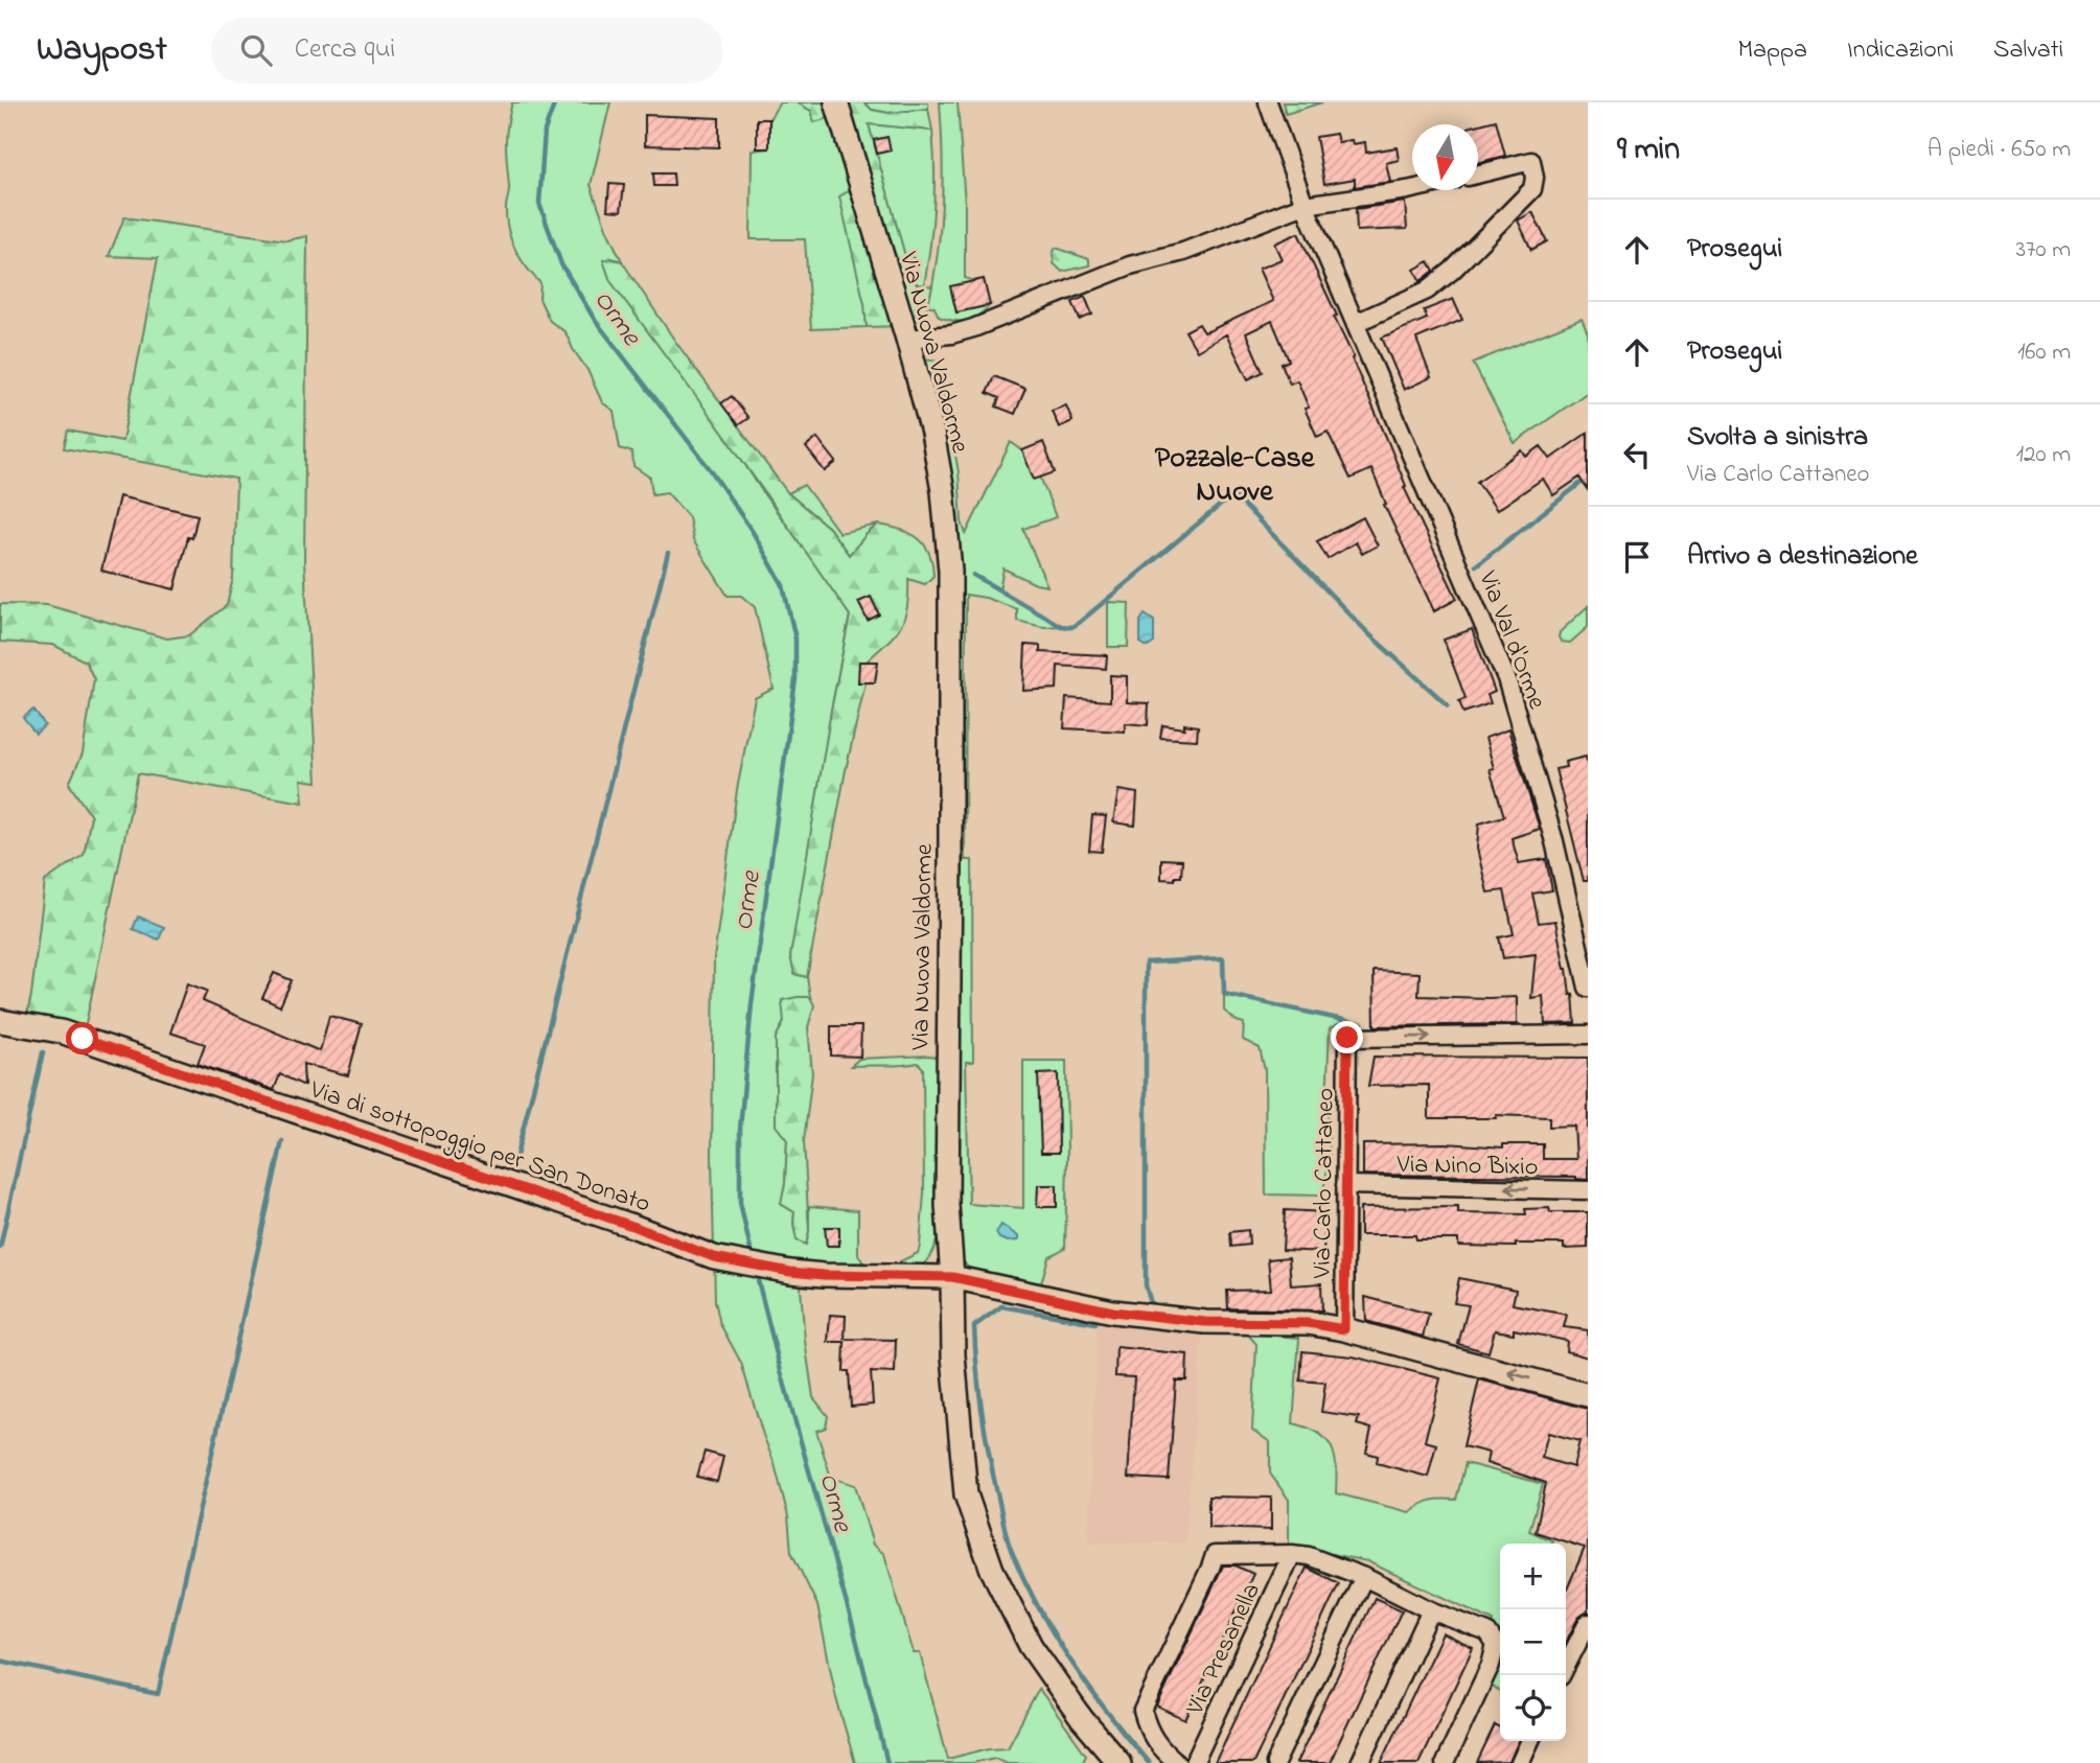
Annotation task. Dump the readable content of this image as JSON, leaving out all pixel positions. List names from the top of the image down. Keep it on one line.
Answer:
{"streets":{"main road":["Via Nuova Valdorme","Via di sottopoggio per San Donato"],"street":["Via Val d'Orme","Via Nino Bixio","Via Carlo Cattaneo","Via Presanella"]},"crossings":[["Via Nuova Valdorme","Via di sottopoggio per San Donato"],["Via Nino Bixio","Via Carlo Cattaneo"]],"one_way":["Via Nino Bixio"],"districts":["Pozzale-Case Nuove"],"water":["Orme"],"north":"bottom","page":{"header":"Waypost","search":"Cerca qui","nav":["Mappa","Indicazioni","Salvati"],"heading":["9 min","A piedi · 650 m"],"list":[["Prosegui","370 m"],["Prosegui","160 m"],["Svolta a sinistra","Via Carlo Cattaneo","120 m"],"Arrivo a destinazione"],"map_buttons":["+","−"]}}
